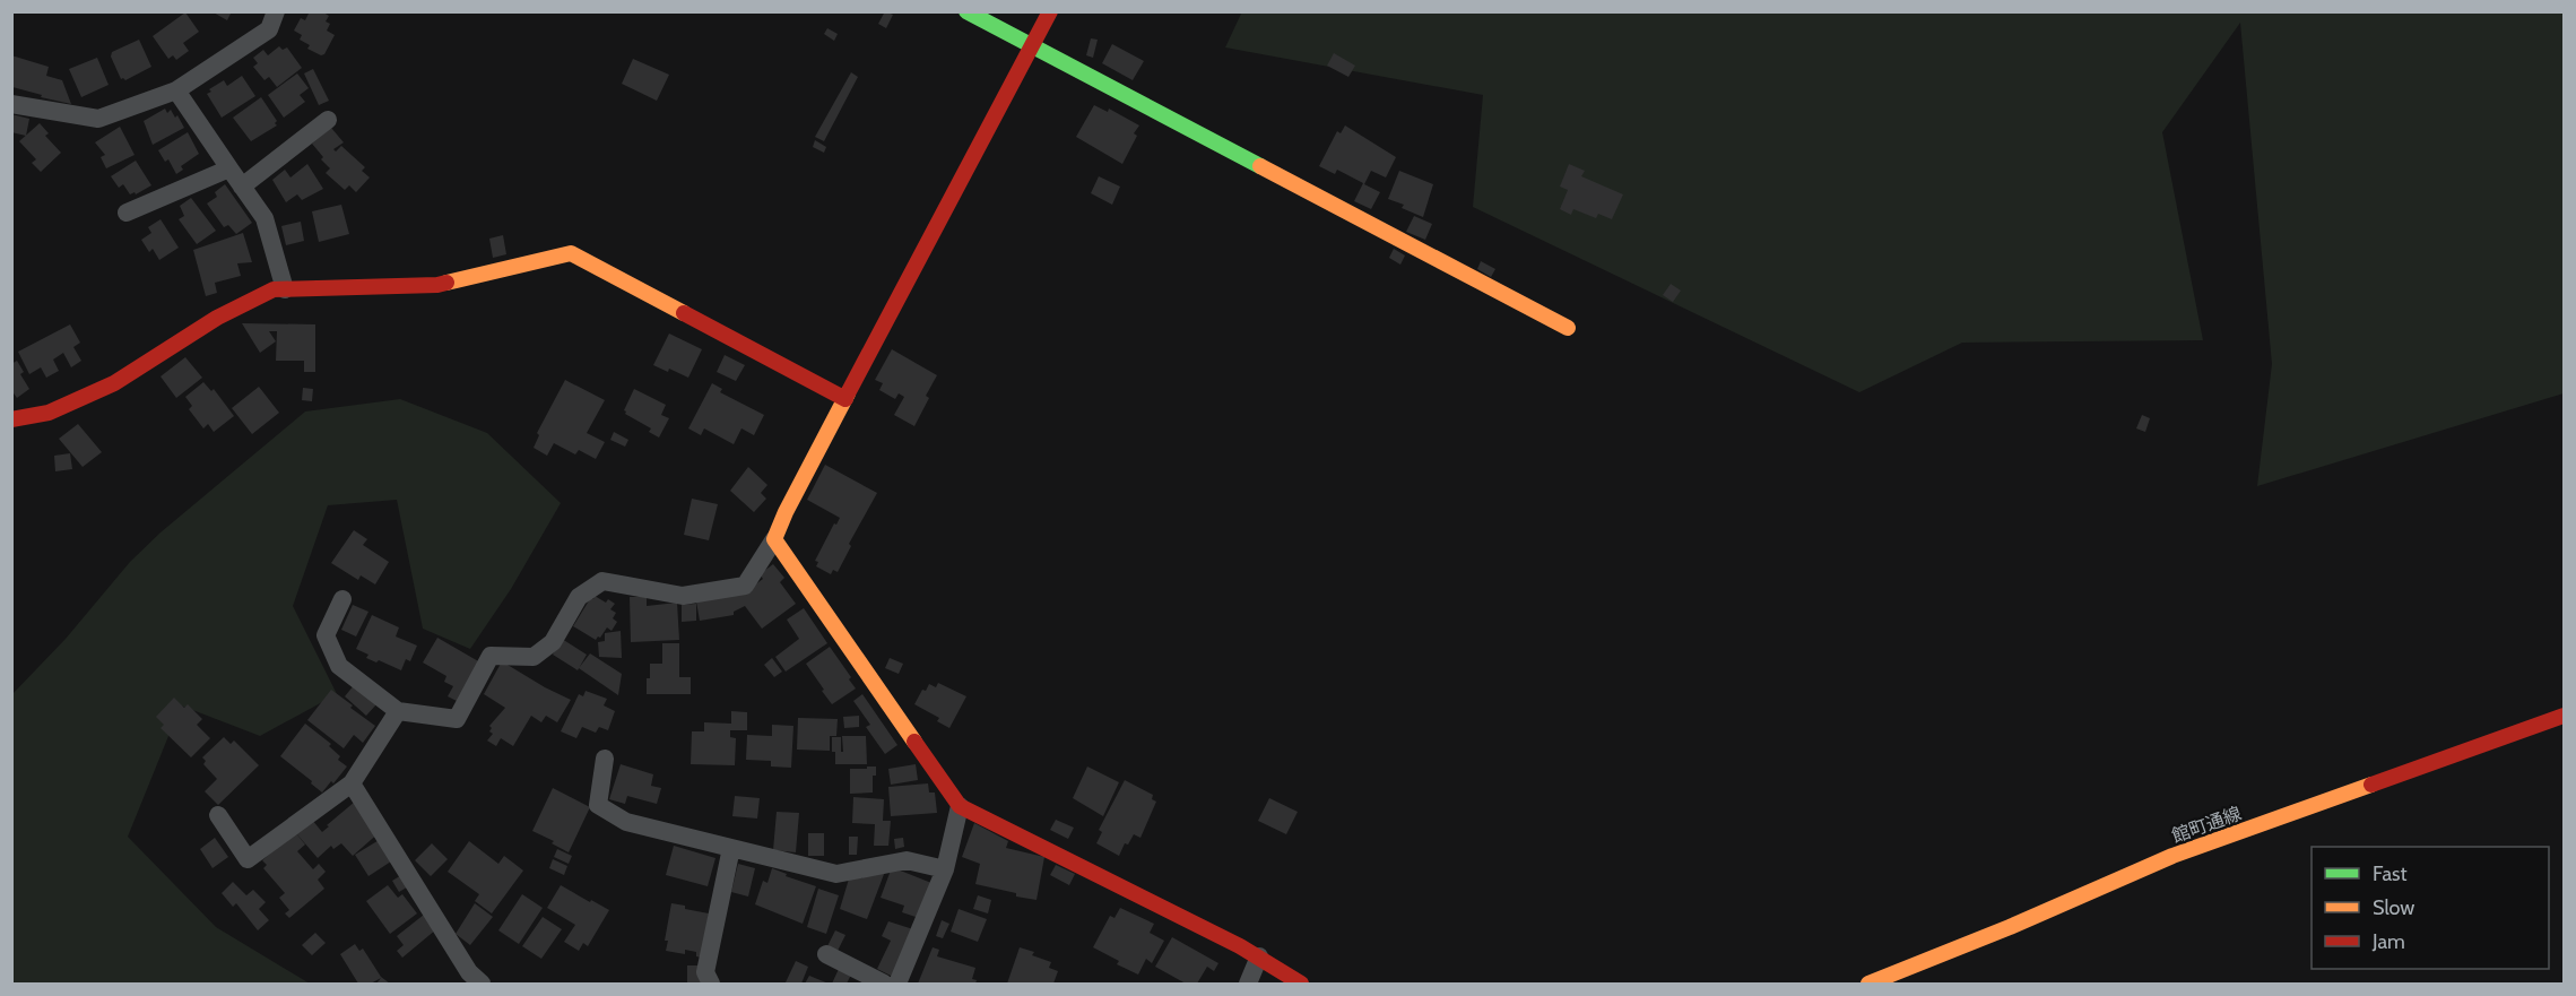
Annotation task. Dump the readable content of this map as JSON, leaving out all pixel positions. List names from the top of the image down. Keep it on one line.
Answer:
{"streets":{"street":["館町通線"]},"legend":["Fast","Slow","Jam"]}
